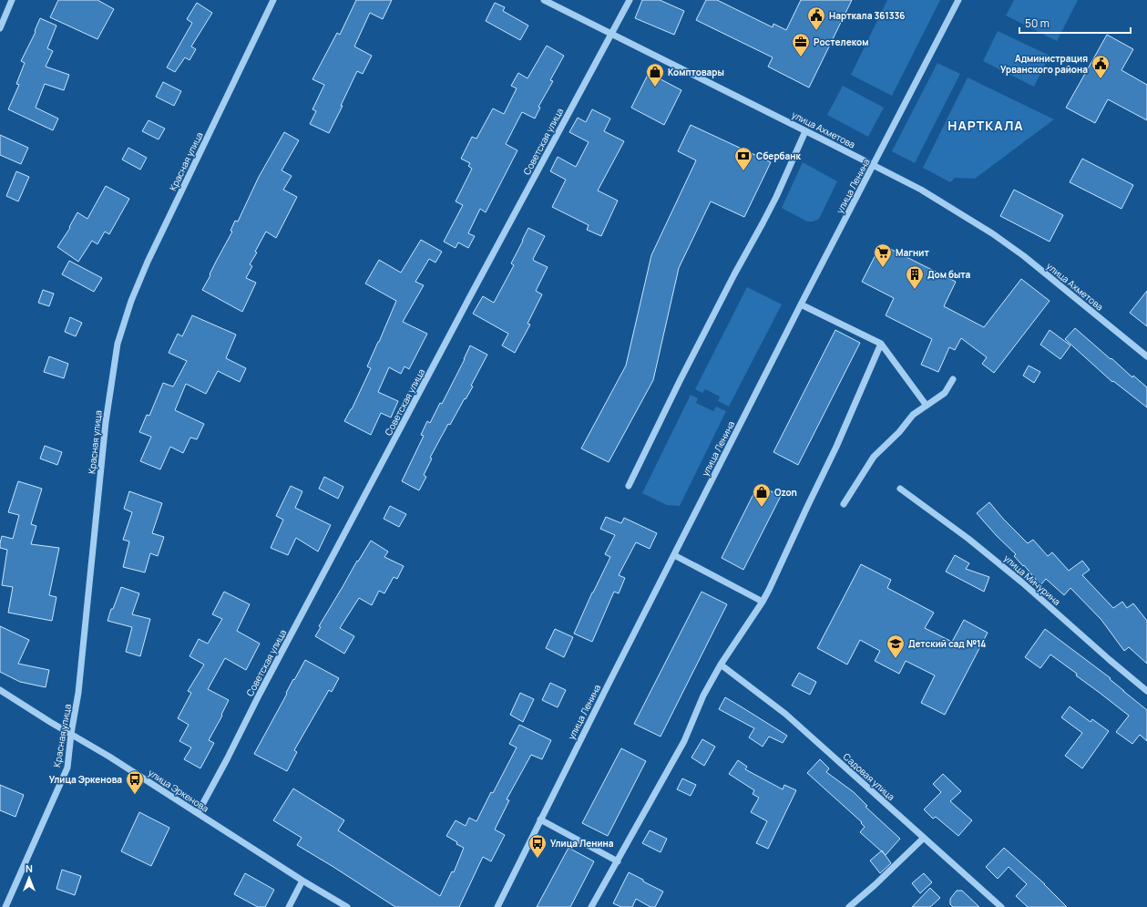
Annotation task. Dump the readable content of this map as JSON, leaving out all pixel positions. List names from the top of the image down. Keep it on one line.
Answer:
{"streets":{"street":["улица Ахметова","Советская улица","Красная улица","улица Ленина","улица Мичурина","Садовая улица","улица Эркенова"]},"crossings":[["улица Ахметова","Советская улица"],["улица Ахметова","улица Ленина"],["Советская улица","улица Эркенова"],["Красная улица","улица Эркенова"]],"districts":["НАРТКАЛА"],"places":{"public building":["Нарткала 361336","Администрация Урванского района"],"office":["Ростелеком"],"shop":["Комптовары","Ozon"],"bank":["Сбербанк"],"supermarket":["Магнит"],"building":["Дом быта"],"school or university":["Детский сад №14"],"bus stop":["Улица Эркенова","Улица Ленина"]},"scale_bar":"50 m","north":"top"}
